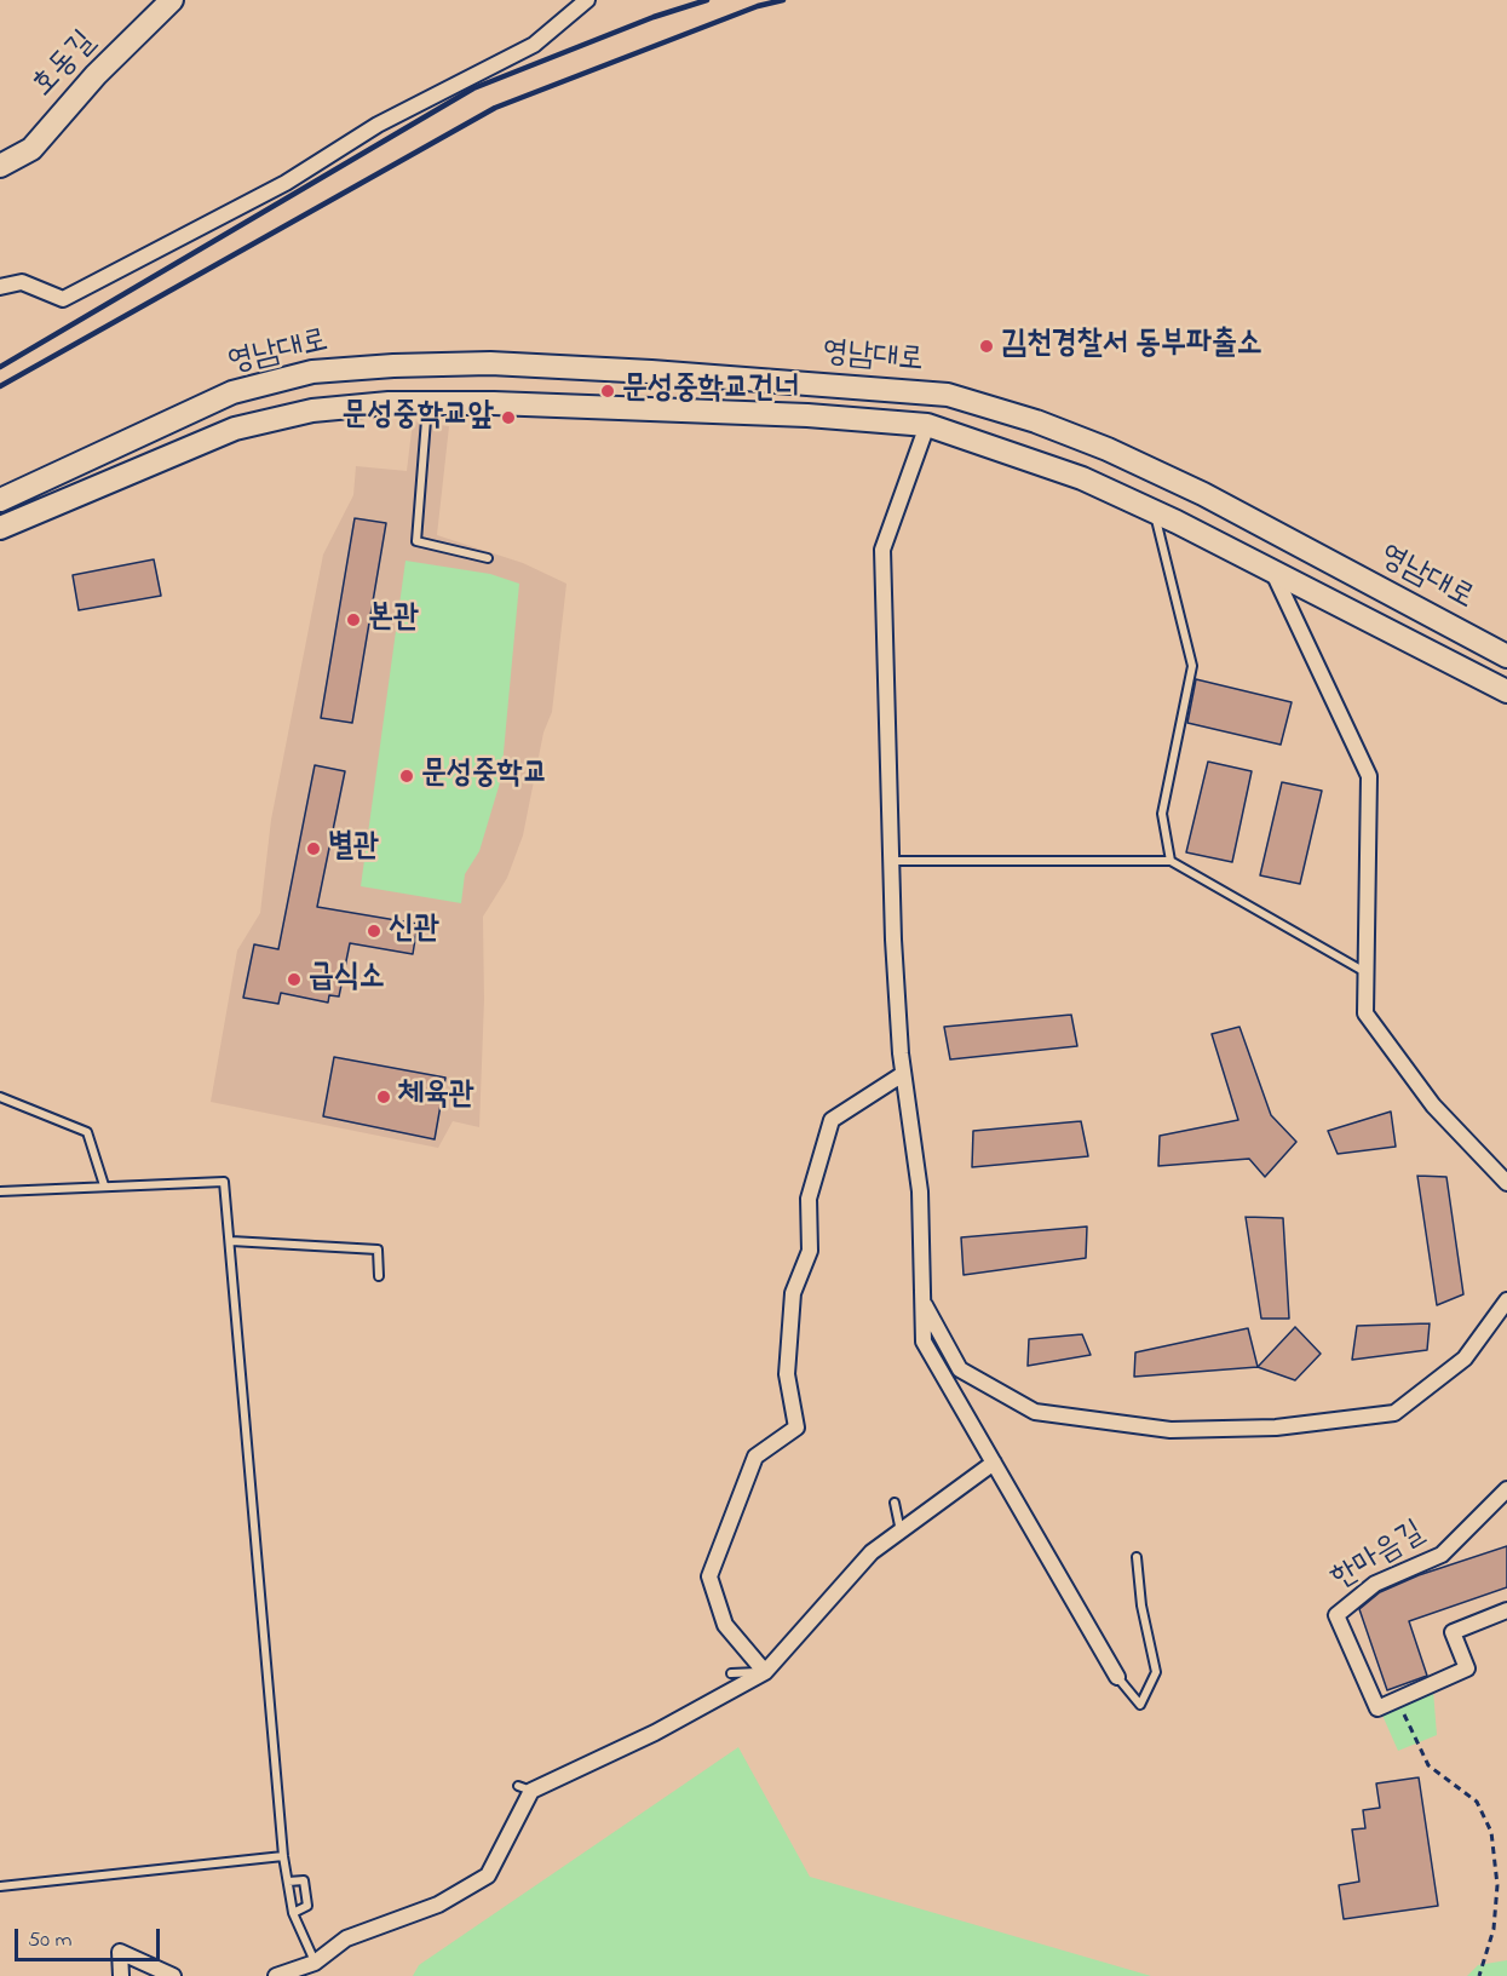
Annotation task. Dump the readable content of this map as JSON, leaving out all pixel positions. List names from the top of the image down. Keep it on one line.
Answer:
{"streets":{"main road":["호동길","영남대로"],"street":["한마음길"]},"places":["김천경찰서 동부파출소","문성중학교건너","문성중학교앞","본관","문성중학교","별관","신관","급식소","체육관"],"scale_bar":"50 m"}
